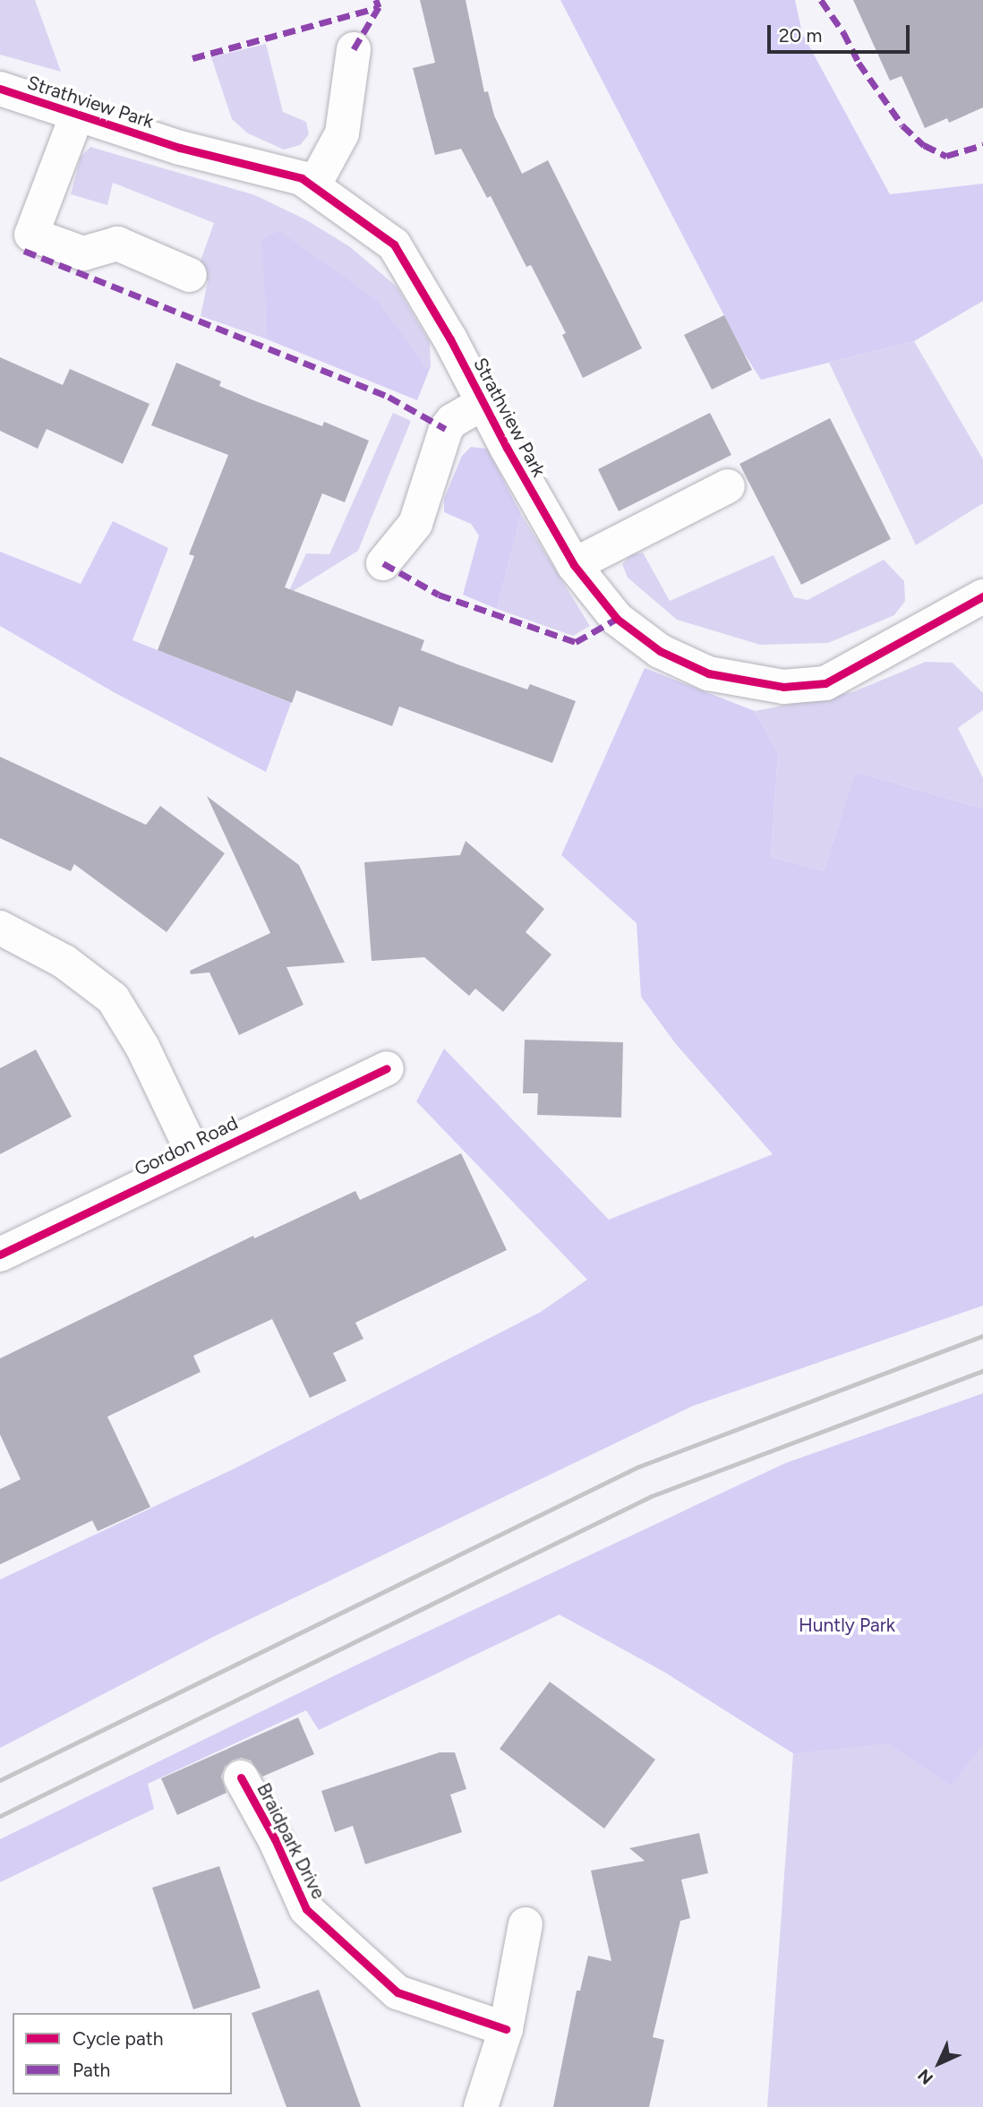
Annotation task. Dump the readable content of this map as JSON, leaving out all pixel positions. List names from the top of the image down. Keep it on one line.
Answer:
{"streets":{"street":["Strathview Park","Gordon Road","Braidpark Drive"]},"parks":["Huntly Park"],"legend":["Cycle path","Path"],"scale_bar":"20 m","north":"bottom left"}
